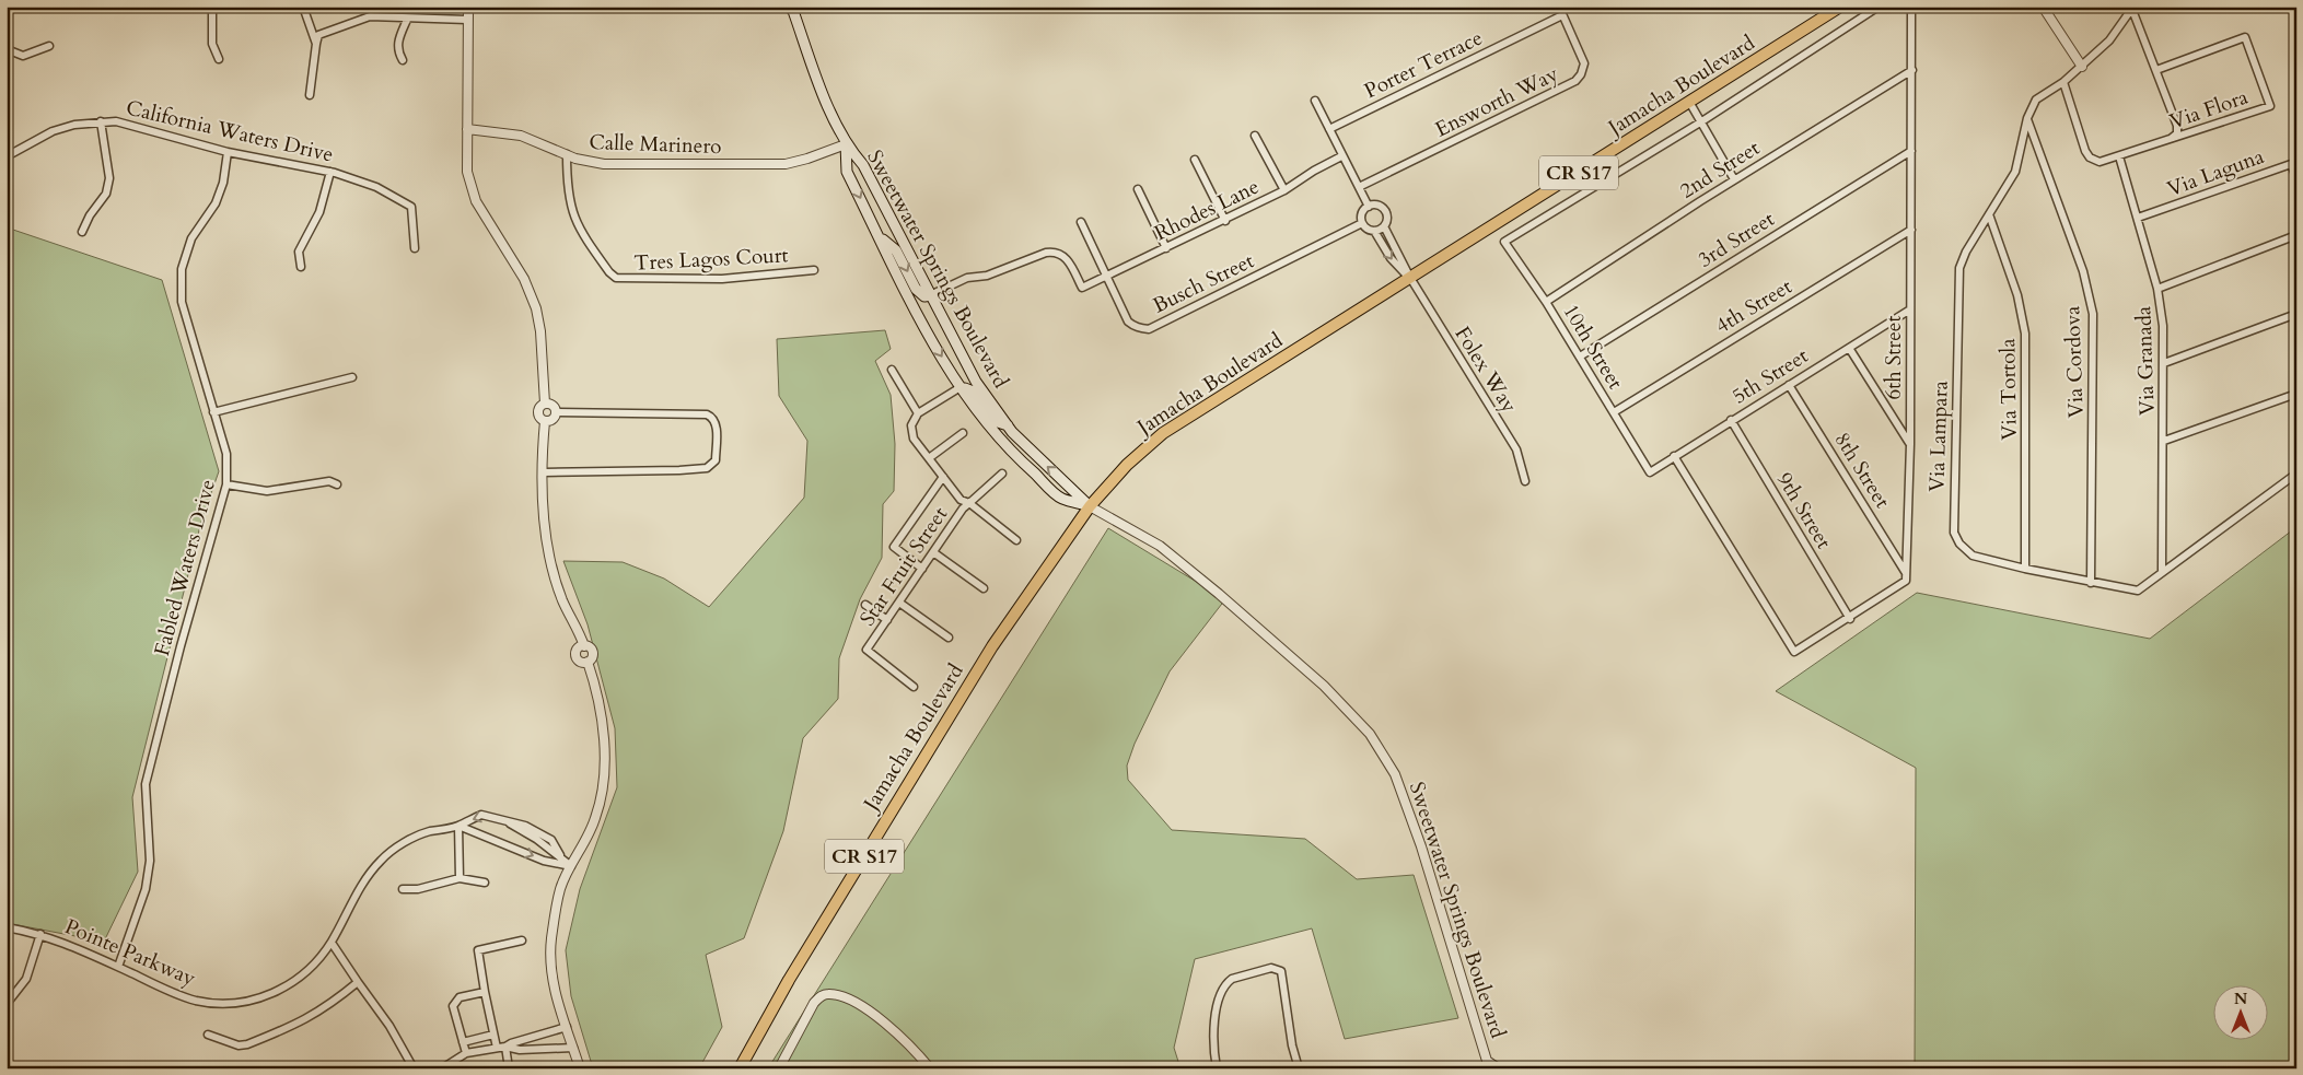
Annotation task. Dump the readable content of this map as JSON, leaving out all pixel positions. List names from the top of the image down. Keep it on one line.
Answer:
{"streets":{"main road":["Jamacha Boulevard","CR S17","Sweetwater Springs Boulevard"],"street":["Porter Terrace","Ensworth Way","Via Flora","California Waters Drive","Calle Marinero","2nd Street","Via Laguna","Rhodes Lane","3rd Street","Tres Lagos Court","Busch Street","4th Street","10th Street","6th Street","Via Granada","Via Cordova","Folex Way","5th Street","Via Tortola","Via Lampara","8th Street","9th Street","Star Fruit Street","Fabled Waters Drive","Pointe Parkway"]},"crossings":[["Porter Terrace","Ensworth Way"],["Jamacha Boulevard","Sweetwater Springs Boulevard"],["Jamacha Boulevard","Folex Way"],["Via Flora","Via Granada"],["Via Flora","Via Lampara"],["California Waters Drive","Fabled Waters Drive"],["Calle Marinero","Tres Lagos Court"],["Calle Marinero","Sweetwater Springs Boulevard"],["2nd Street","10th Street"],["2nd Street","6th Street"],["Via Laguna","Via Granada"],["Rhodes Lane","Sweetwater Springs Boulevard"],["Rhodes Lane","Busch Street"],["3rd Street","10th Street"],["3rd Street","6th Street"],["4th Street","10th Street"],["4th Street","6th Street"],["10th Street","5th Street"],["6th Street","5th Street"],["6th Street","8th Street"],["Via Granada","Via Lampara"],["Via Cordova","Via Lampara"],["5th Street","8th Street"],["5th Street","9th Street"],["Via Tortola","Via Lampara"],["Fabled Waters Drive","Pointe Parkway"]],"north":"top"}
